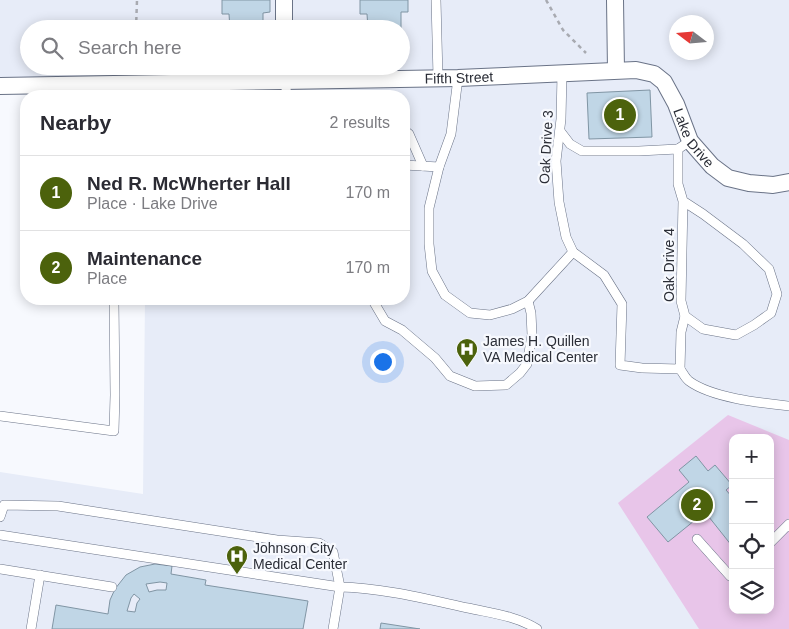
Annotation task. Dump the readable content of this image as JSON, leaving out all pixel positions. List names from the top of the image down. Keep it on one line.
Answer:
{"streets":{"street":["Fifth Street","Lake Drive"],"lane":["Oak Drive 3","Oak Drive 4"]},"crossings":[["Fifth Street","Lake Drive"],["Fifth Street","Oak Drive 3"],["Lake Drive","Oak Drive 4"]],"places":{"hospital":["James H. Quillen VA Medical Center","Johnson City Medical Center"]},"north":"left","page":{"search":"Search here","heading":["Nearby","2 results"],"pins":["1","2"],"list":[{"mark":"1","name":"Ned R. McWherter Hall","note":"Place · Lake Drive","value":"170 m"},{"mark":"2","name":"Maintenance","note":"Place","value":"170 m"}],"map_buttons":["+","−"]}}
